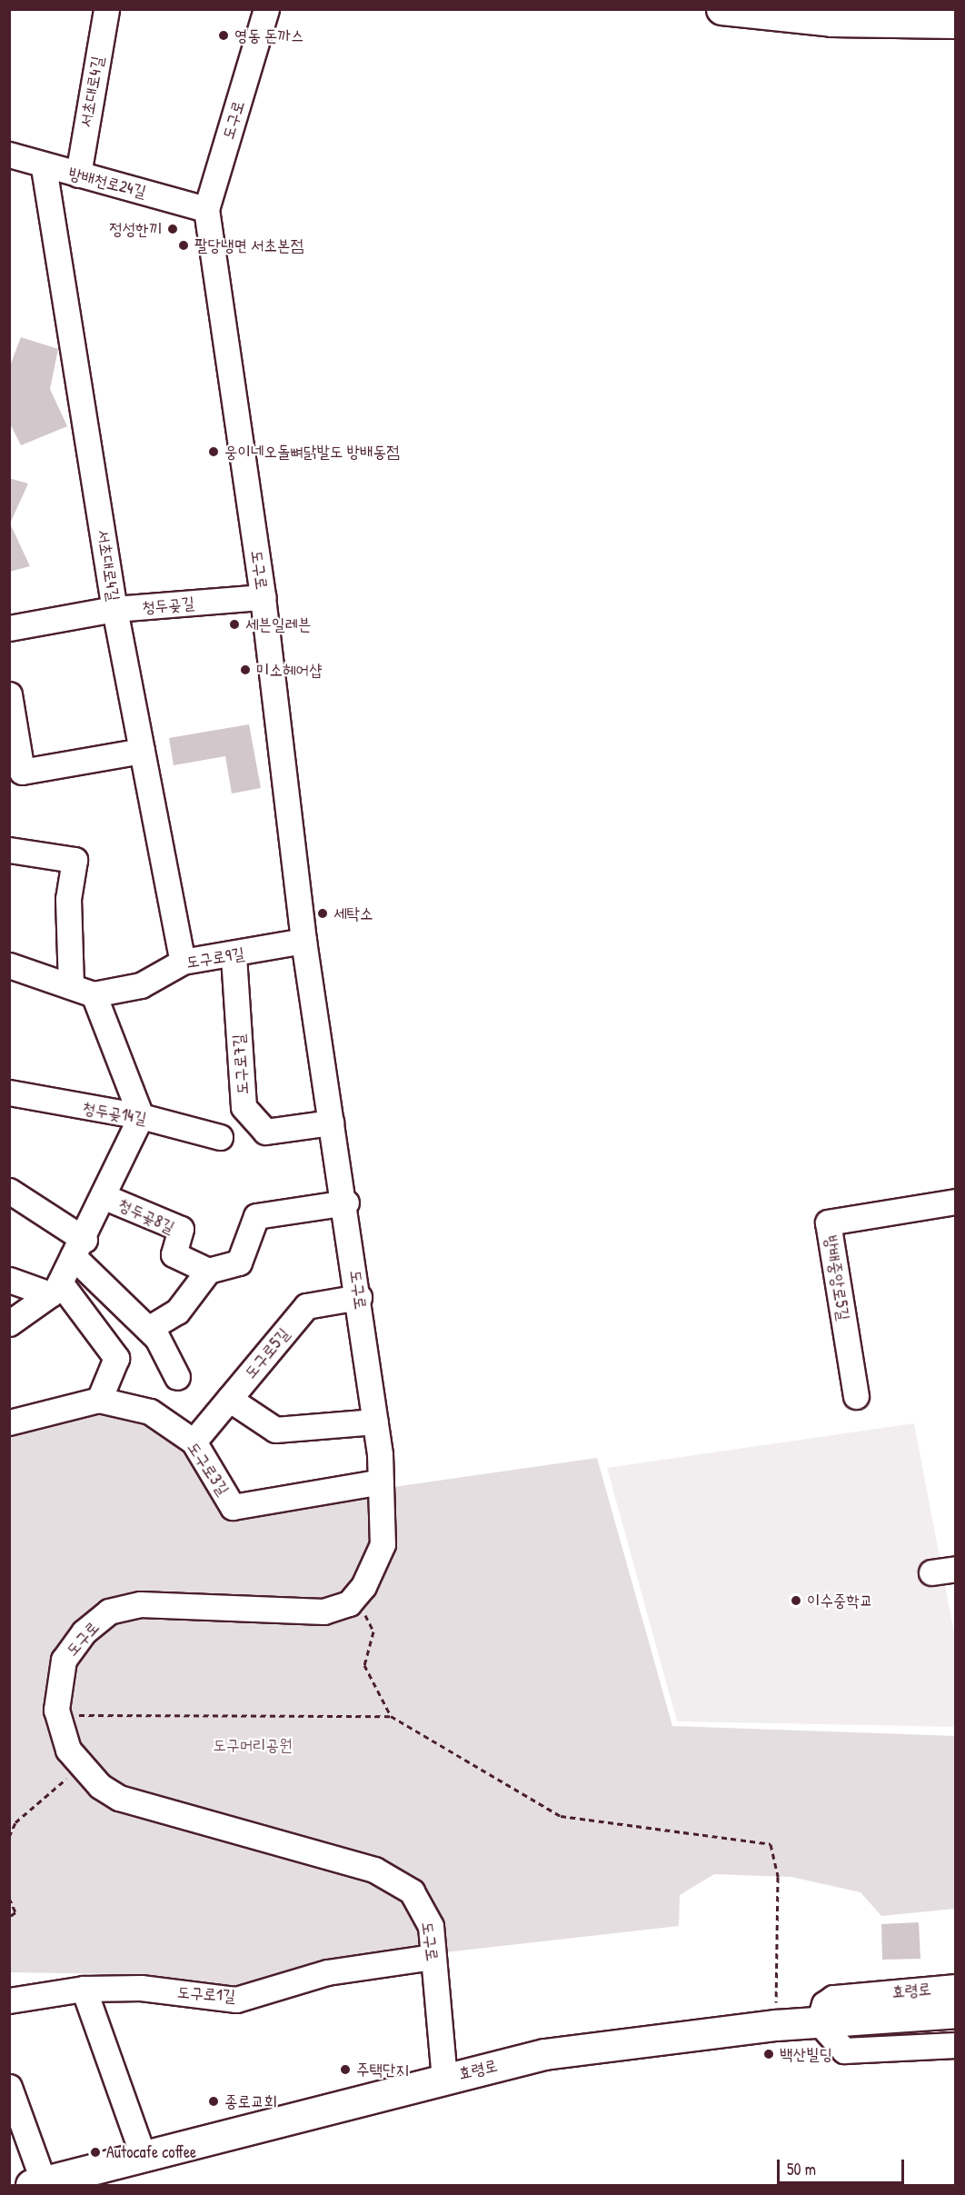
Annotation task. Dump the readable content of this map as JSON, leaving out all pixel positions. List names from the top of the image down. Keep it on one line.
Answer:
{"streets":{"main road":["효령로"],"street":["서초대로4길","도구로","방배천로24길","청두곶길","도구로9길","도구로7길","청두곶14길","청두곶8길","방배중앙로5길","도구로5길","도구로3길","도구로1길"]},"crossings":[["서초대로4길","방배천로24길"],["서초대로4길","청두곶길"],["서초대로4길","도구로9길"],["도구로","방배천로24길"],["도구로","청두곶길"],["도구로","도구로9길"],["도구로","도구로7길"],["도구로","도구로5길"],["도구로","도구로3길"],["도구로","효령로"],["도구로","도구로1길"],["도구로9길","도구로7길"],["청두곶14길","청두곶8길"],["도구로5길","도구로3길"]],"parks":["도구머리공원"],"places":["영동 돈까스","정성한끼","팔당냉면 서초본점","웅이네오돌뼈닭발도 방배동점","세븐일레븐","미소헤어샵","세탁소","이수중학교","백산빌딩","주택단지","종로교회","Autocafe coffee"],"scale_bar":"50 m"}
